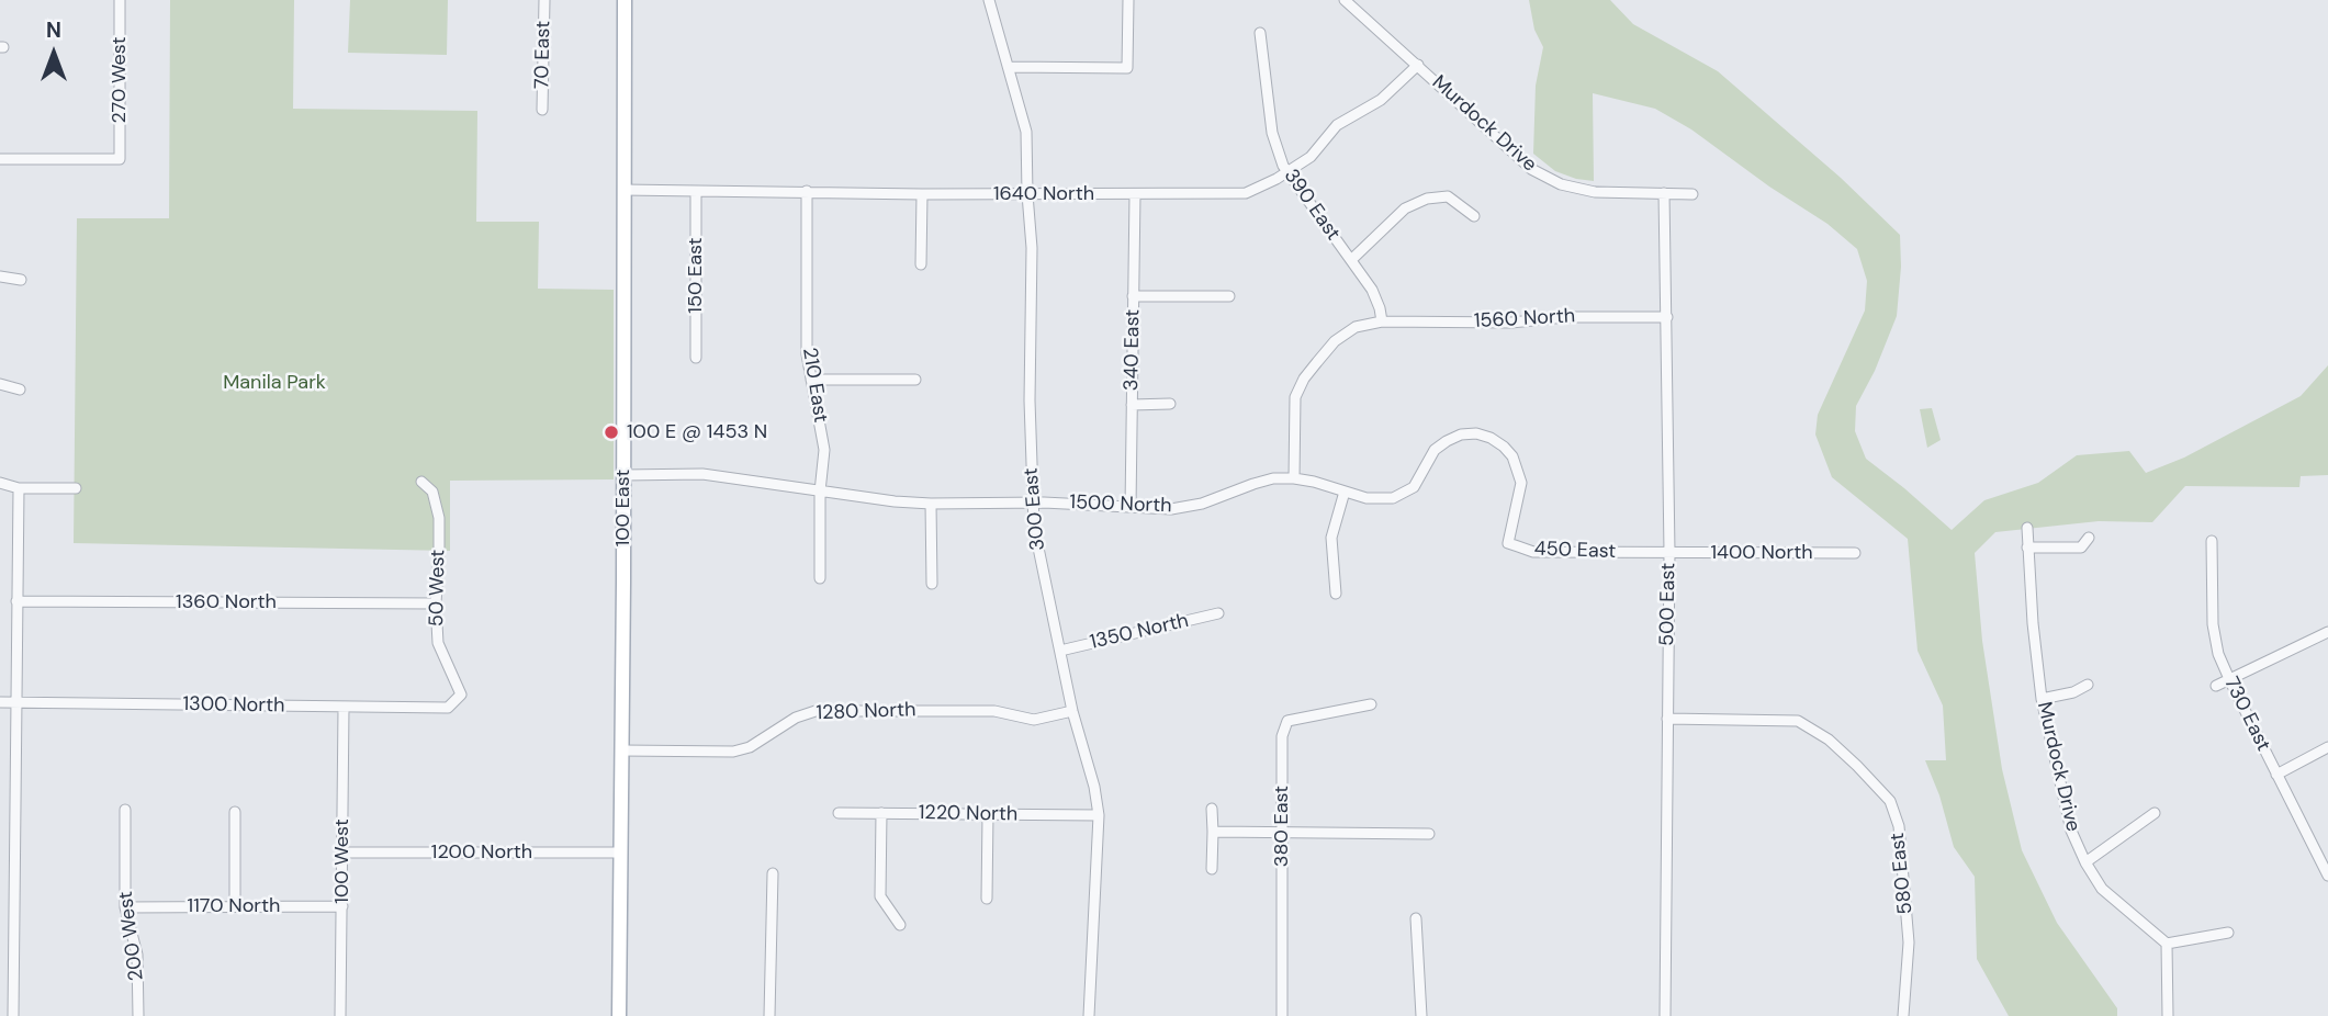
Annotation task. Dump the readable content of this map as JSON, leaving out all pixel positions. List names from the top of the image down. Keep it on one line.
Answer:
{"streets":{"main road":["100 East"],"street":["70 East","270 West","Murdock Drive","1640 North","390 East","150 East","1560 North","340 East","210 East","1500 North","300 East","450 East","1400 North","50 West","1360 North","500 East","1350 North","1300 North","1280 North","730 East","1220 North","380 East","1200 North","100 West","580 East","1170 North","200 West"]},"crossings":[["Murdock Drive","1640 North"],["Murdock Drive","500 East"],["1640 North","390 East"],["1640 North","150 East"],["1640 North","340 East"],["1640 North","210 East"],["1640 North","100 East"],["1640 North","300 East"],["390 East","1560 North"],["1560 North","1500 North"],["1560 North","500 East"],["340 East","1500 North"],["210 East","1500 North"],["1500 North","100 East"],["1500 North","300 East"],["1500 North","450 East"],["100 East","1280 North"],["100 East","1200 North"],["300 East","1350 North"],["300 East","1280 North"],["300 East","1220 North"],["450 East","1400 North"],["450 East","500 East"],["1400 North","500 East"],["50 West","1360 North"],["50 West","1300 North"],["500 East","580 East"],["1300 North","100 West"],["1200 North","100 West"],["100 West","1170 North"],["1170 North","200 West"]],"parks":["Manila Park"],"places":["100 E @ 1453 N"],"north":"top"}
